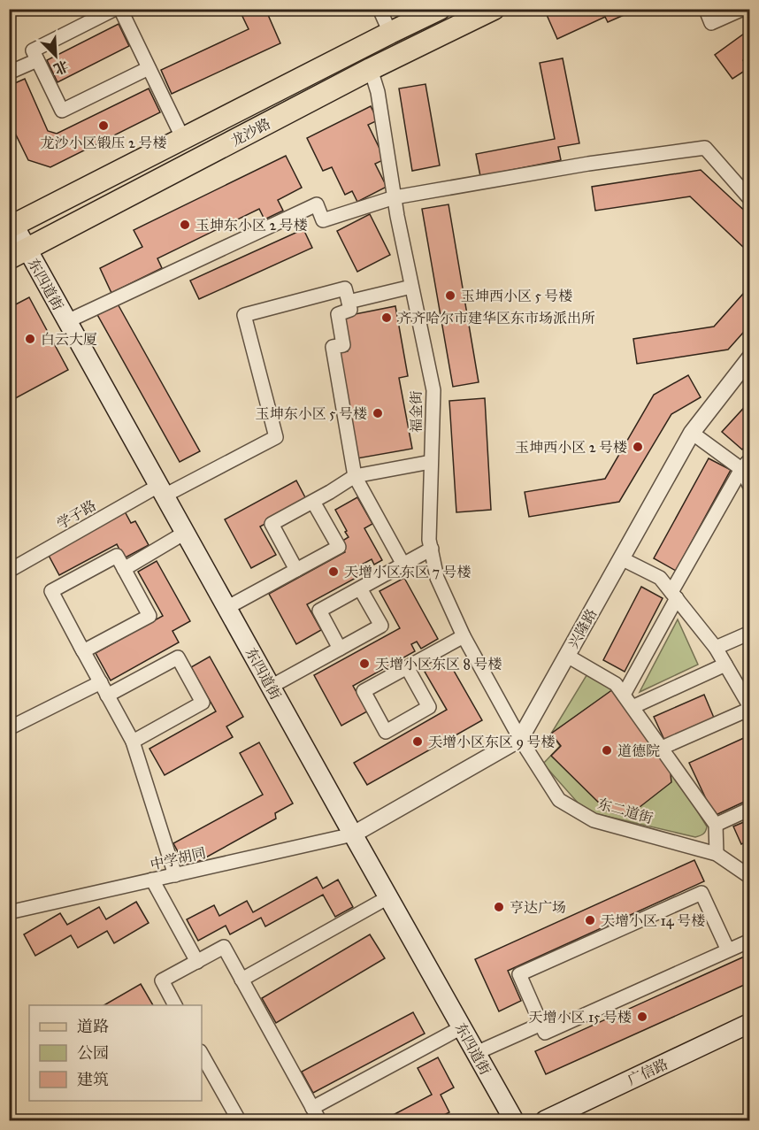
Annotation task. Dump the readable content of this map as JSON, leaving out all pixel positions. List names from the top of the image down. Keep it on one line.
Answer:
{"streets":{"main road":["龙沙路","东四道街","广信路"],"street":["福金街","学子路","兴隆路","东二道街","中学胡同"]},"crossings":[["龙沙路","东四道街"],["龙沙路","福金街"],["东四道街","学子路"],["东四道街","中学胡同"],["福金街","兴隆路"],["福金街","东二道街"],["兴隆路","东二道街"]],"places":["龙沙小区锻压 2 号楼","玉坤东小区 2 号楼","玉坤西小区 5 号楼","齐齐哈尔市建华区东市场派出所","白云大厦","玉坤东小区 5 号楼","玉坤西小区 2 号楼","天增小区东区 7 号楼","天增小区东区 8 号楼","天增小区东区 9 号楼","道德院","亨达广场","天增小区 14 号楼","天增小区 15 号楼"],"legend":["道路","公园","建筑"],"north":"bottom right"}
